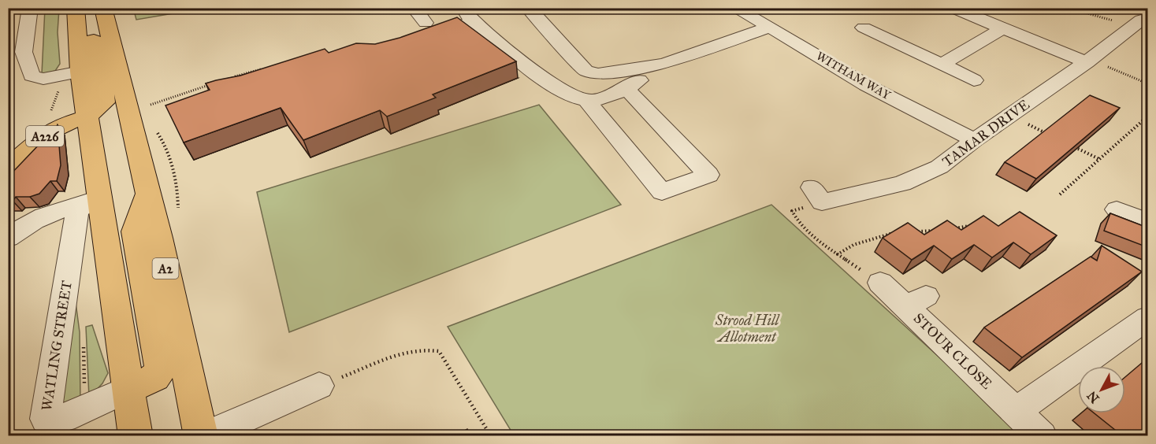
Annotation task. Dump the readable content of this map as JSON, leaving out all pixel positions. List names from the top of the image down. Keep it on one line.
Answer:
{"streets":{"main road":["A226","A2","WATLING STREET"],"street":["WITHAM WAY","TAMAR DRIVE","STOUR CLOSE"]},"crossings":[["WITHAM WAY","TAMAR DRIVE"],["A226","A2"],["A2","WATLING STREET"]],"parks":["Strood Hill Allotment"],"north":"bottom left"}
